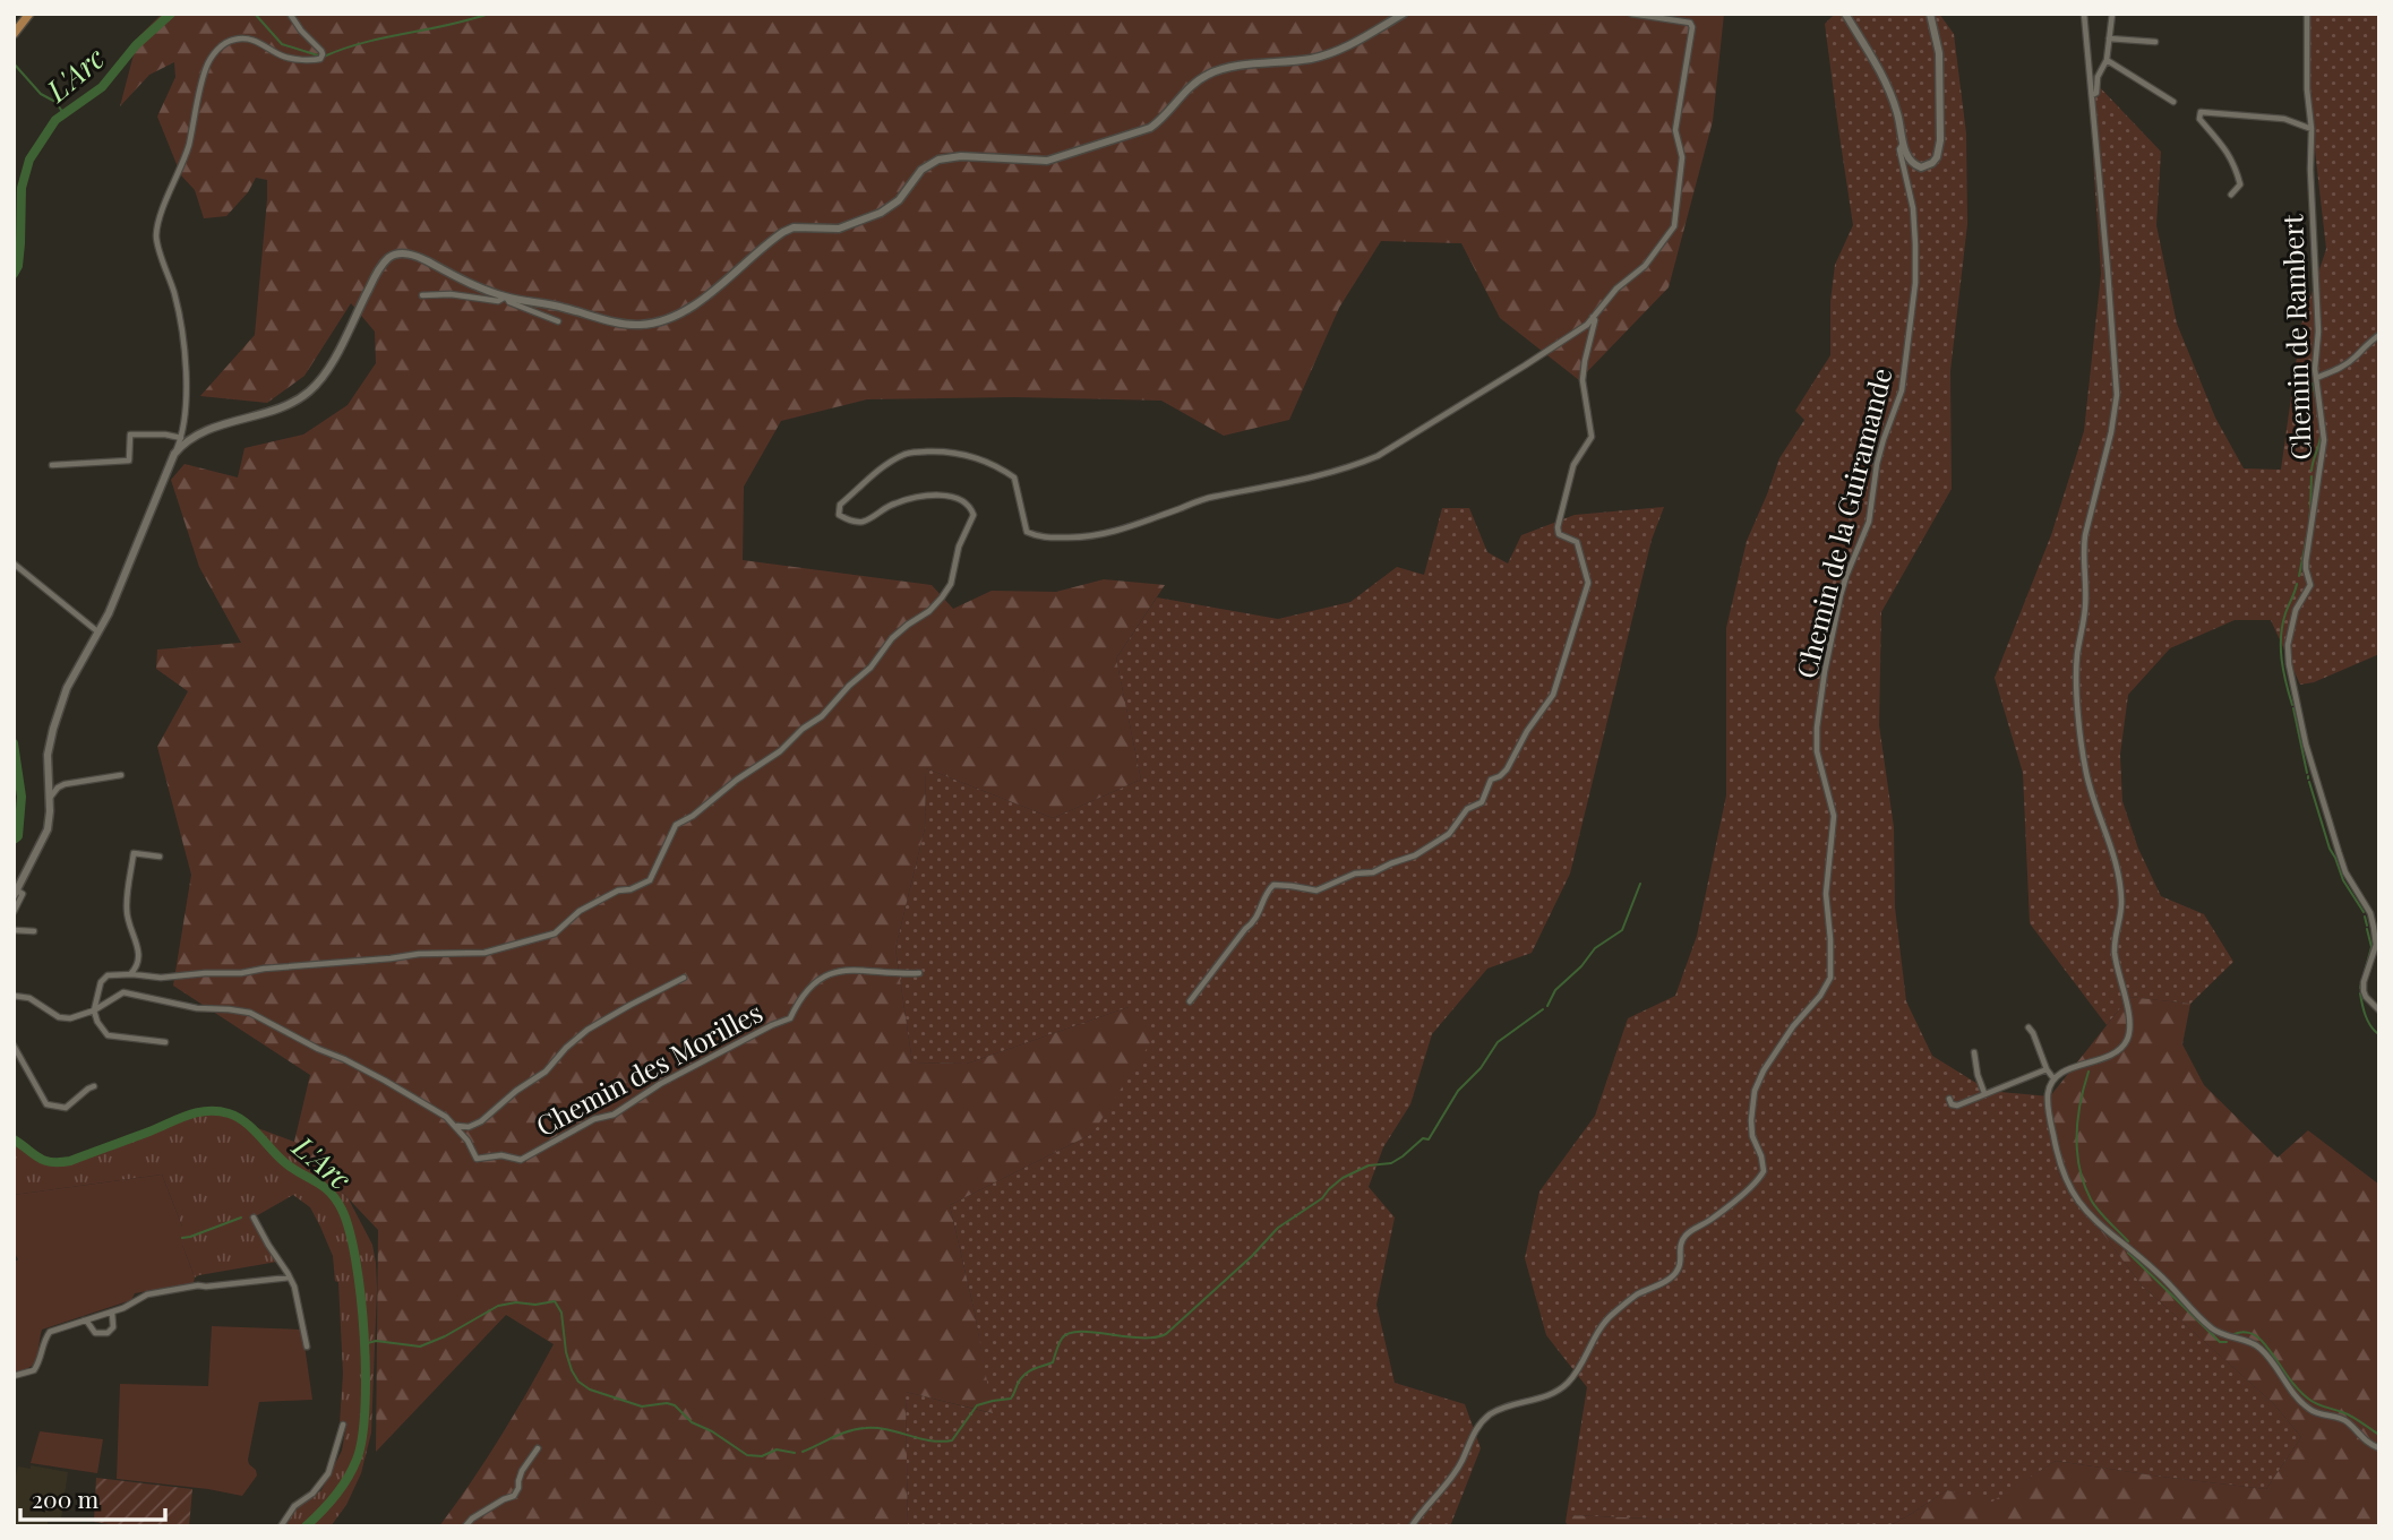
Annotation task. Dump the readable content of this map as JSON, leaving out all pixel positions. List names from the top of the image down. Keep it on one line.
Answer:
{"streets":{"street":["Chemin de Rambert","Chemin de la Guiramande","Chemin des Morilles"]},"water":["L'Arc"],"scale_bar":"200 m"}
